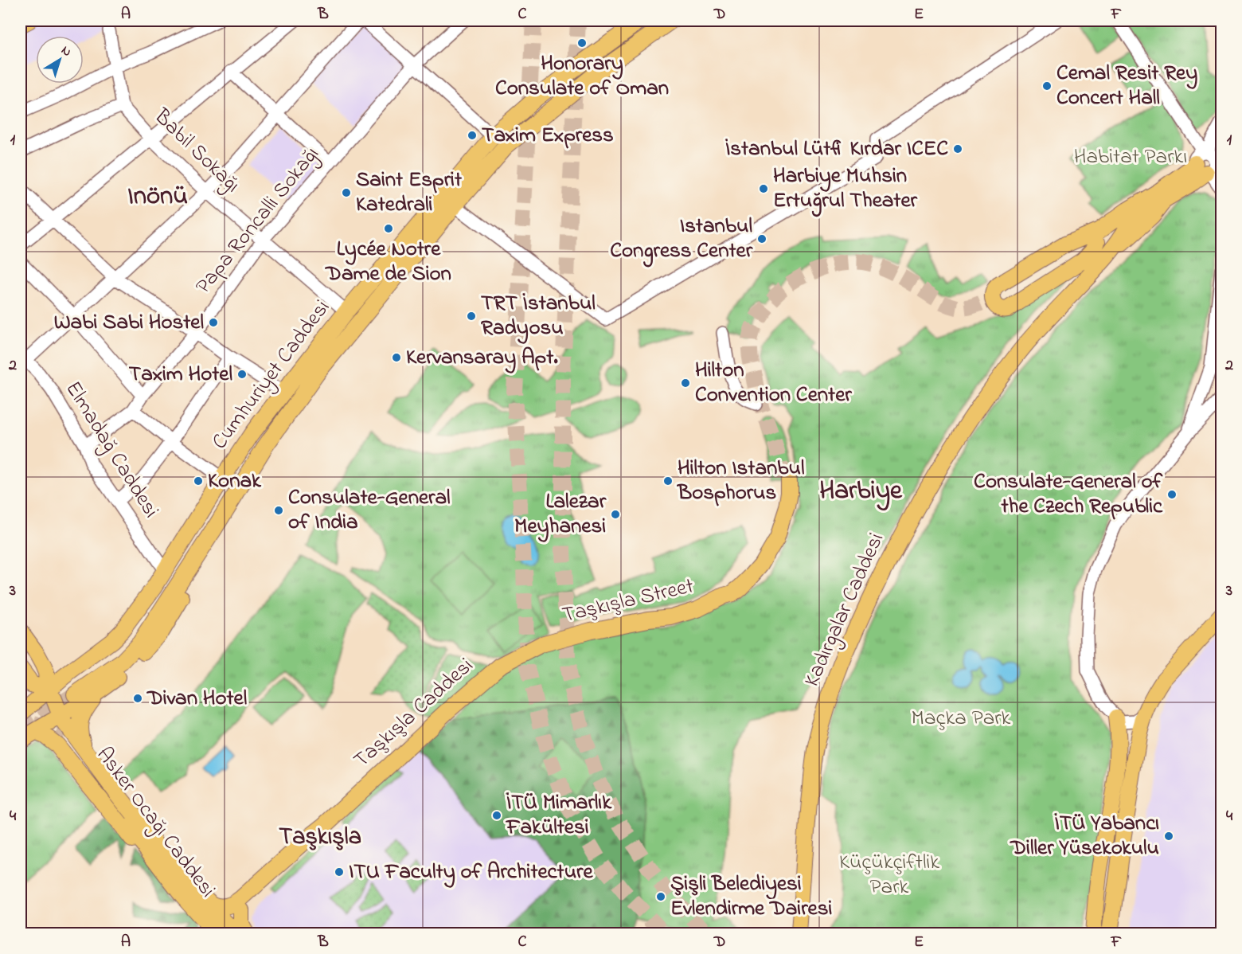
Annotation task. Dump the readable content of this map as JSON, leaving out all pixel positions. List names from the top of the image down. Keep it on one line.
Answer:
{"streets":{"main road":["Cumhuriyet Caddesi","Taşkışla Street","Kadırgalar Caddesi","Taşkışla Caddesi","Asker Ocağı Caddesi"],"street":["Babil Sokağı","Papa Roncalli Sokağı","Elmadağ Caddesi"]},"crossings":[["Babil Sokağı","Papa Roncalli Sokağı"],["Babil Sokağı","Cumhuriyet Caddesi"],["Papa Roncalli Sokağı","Elmadağ Caddesi"],["Cumhuriyet Caddesi","Elmadağ Caddesi"],["Cumhuriyet Caddesi","Asker Ocağı Caddesi"],["Taşkışla Street","Taşkışla Caddesi"],["Taşkışla Caddesi","Asker Ocağı Caddesi"]],"districts":["Inönü","Harbiye","Taşkışla"],"parks":["Habitat Parkı","Maçka Park","Küçükçiftlik Park"],"places":["Honorary Consulate of Oman","Cemal Resit Rey Concert Hall","Taxim Express","İstanbul Lütfi Kırdar ICEC","Harbiye Muhsin Ertuğrul Theater","Saint Esprit Katedrali","Lycée Notre Dame de Sion","Istanbul Congress Center","TRT İstanbul Radyosu","Wabi Sabi Hostel","Kervansaray Apt.","Taxim Hotel","Hilton Convention Center","Konak","Hilton Istanbul Bosphorus","Consulate-General of the Czech Republic","Consulate-General of India","Lalezar Meyhanesi","Divan Hotel","İTÜ Mimarlık Fakültesi","İTÜ Yabancı Diller Yüsekokulu","ITU Faculty of Architecture","Şişli Belediyesi Evlendirme Dairesi"],"north":"top right","grid":{"columns":["A","B","C","D","E","F"],"rows":["1","2","3","4"]}}
